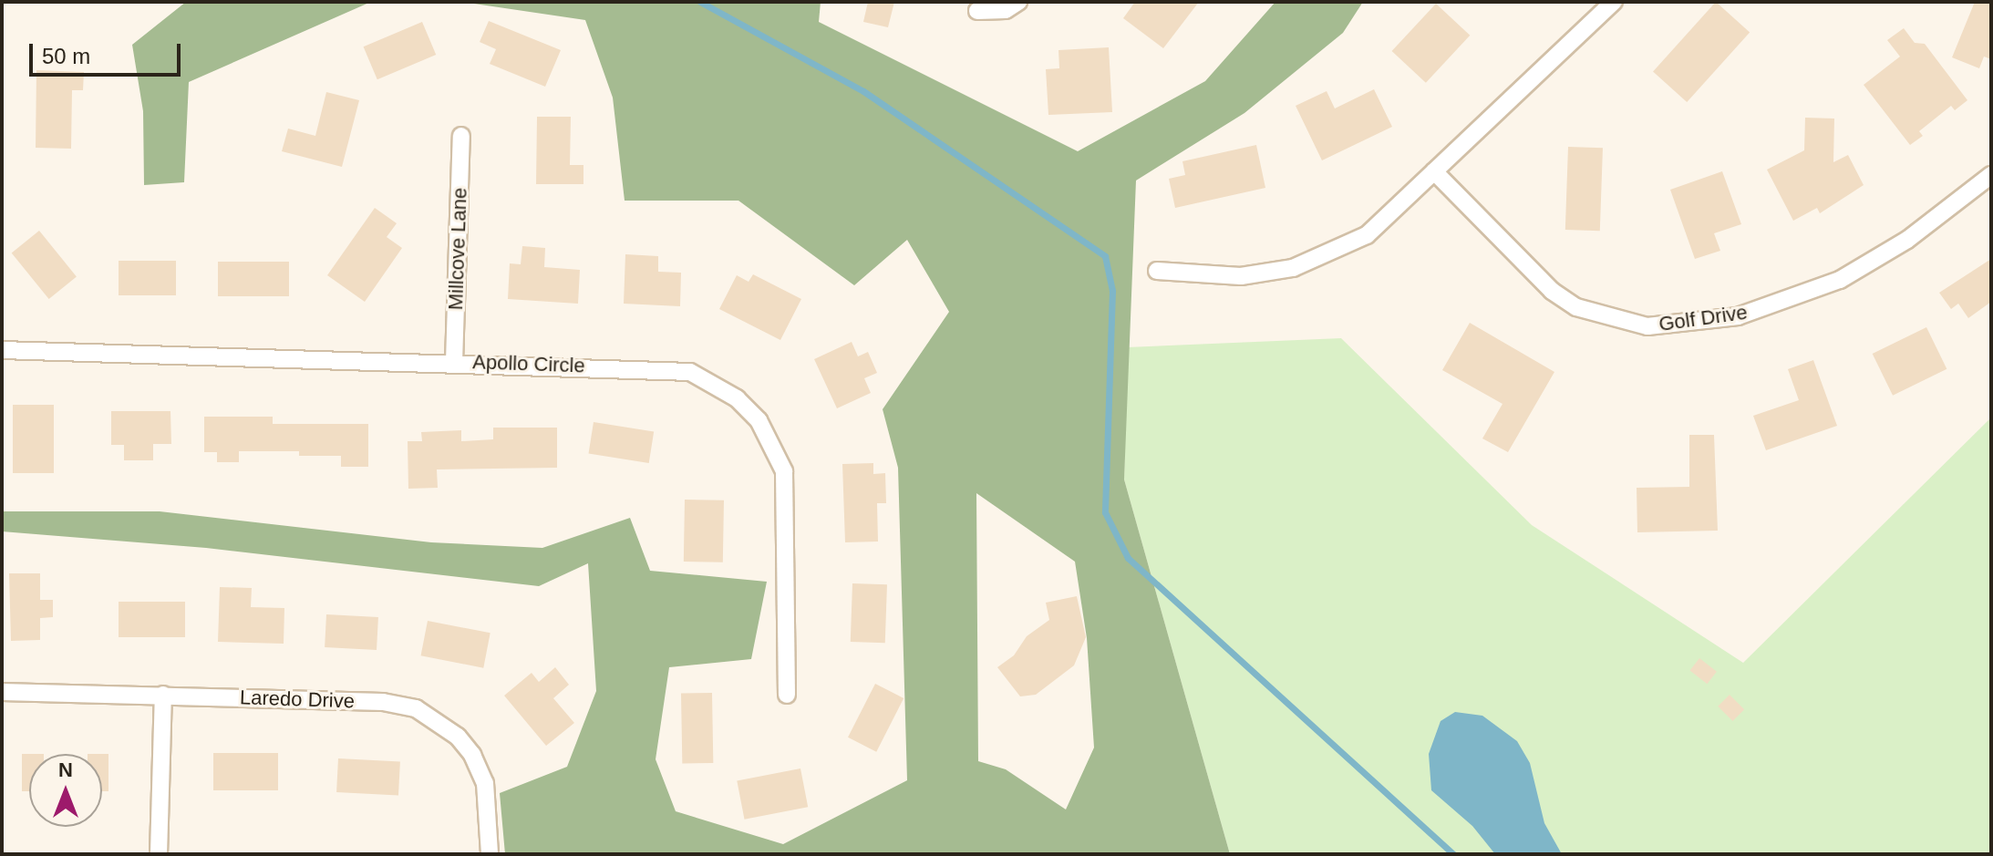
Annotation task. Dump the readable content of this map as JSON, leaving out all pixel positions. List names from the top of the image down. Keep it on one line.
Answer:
{"streets":{"street":["Millcove Lane","Golf Drive","Apollo Circle","Laredo Drive"]},"crossings":[["Millcove Lane","Apollo Circle"]],"scale_bar":"50 m","north":"top"}
